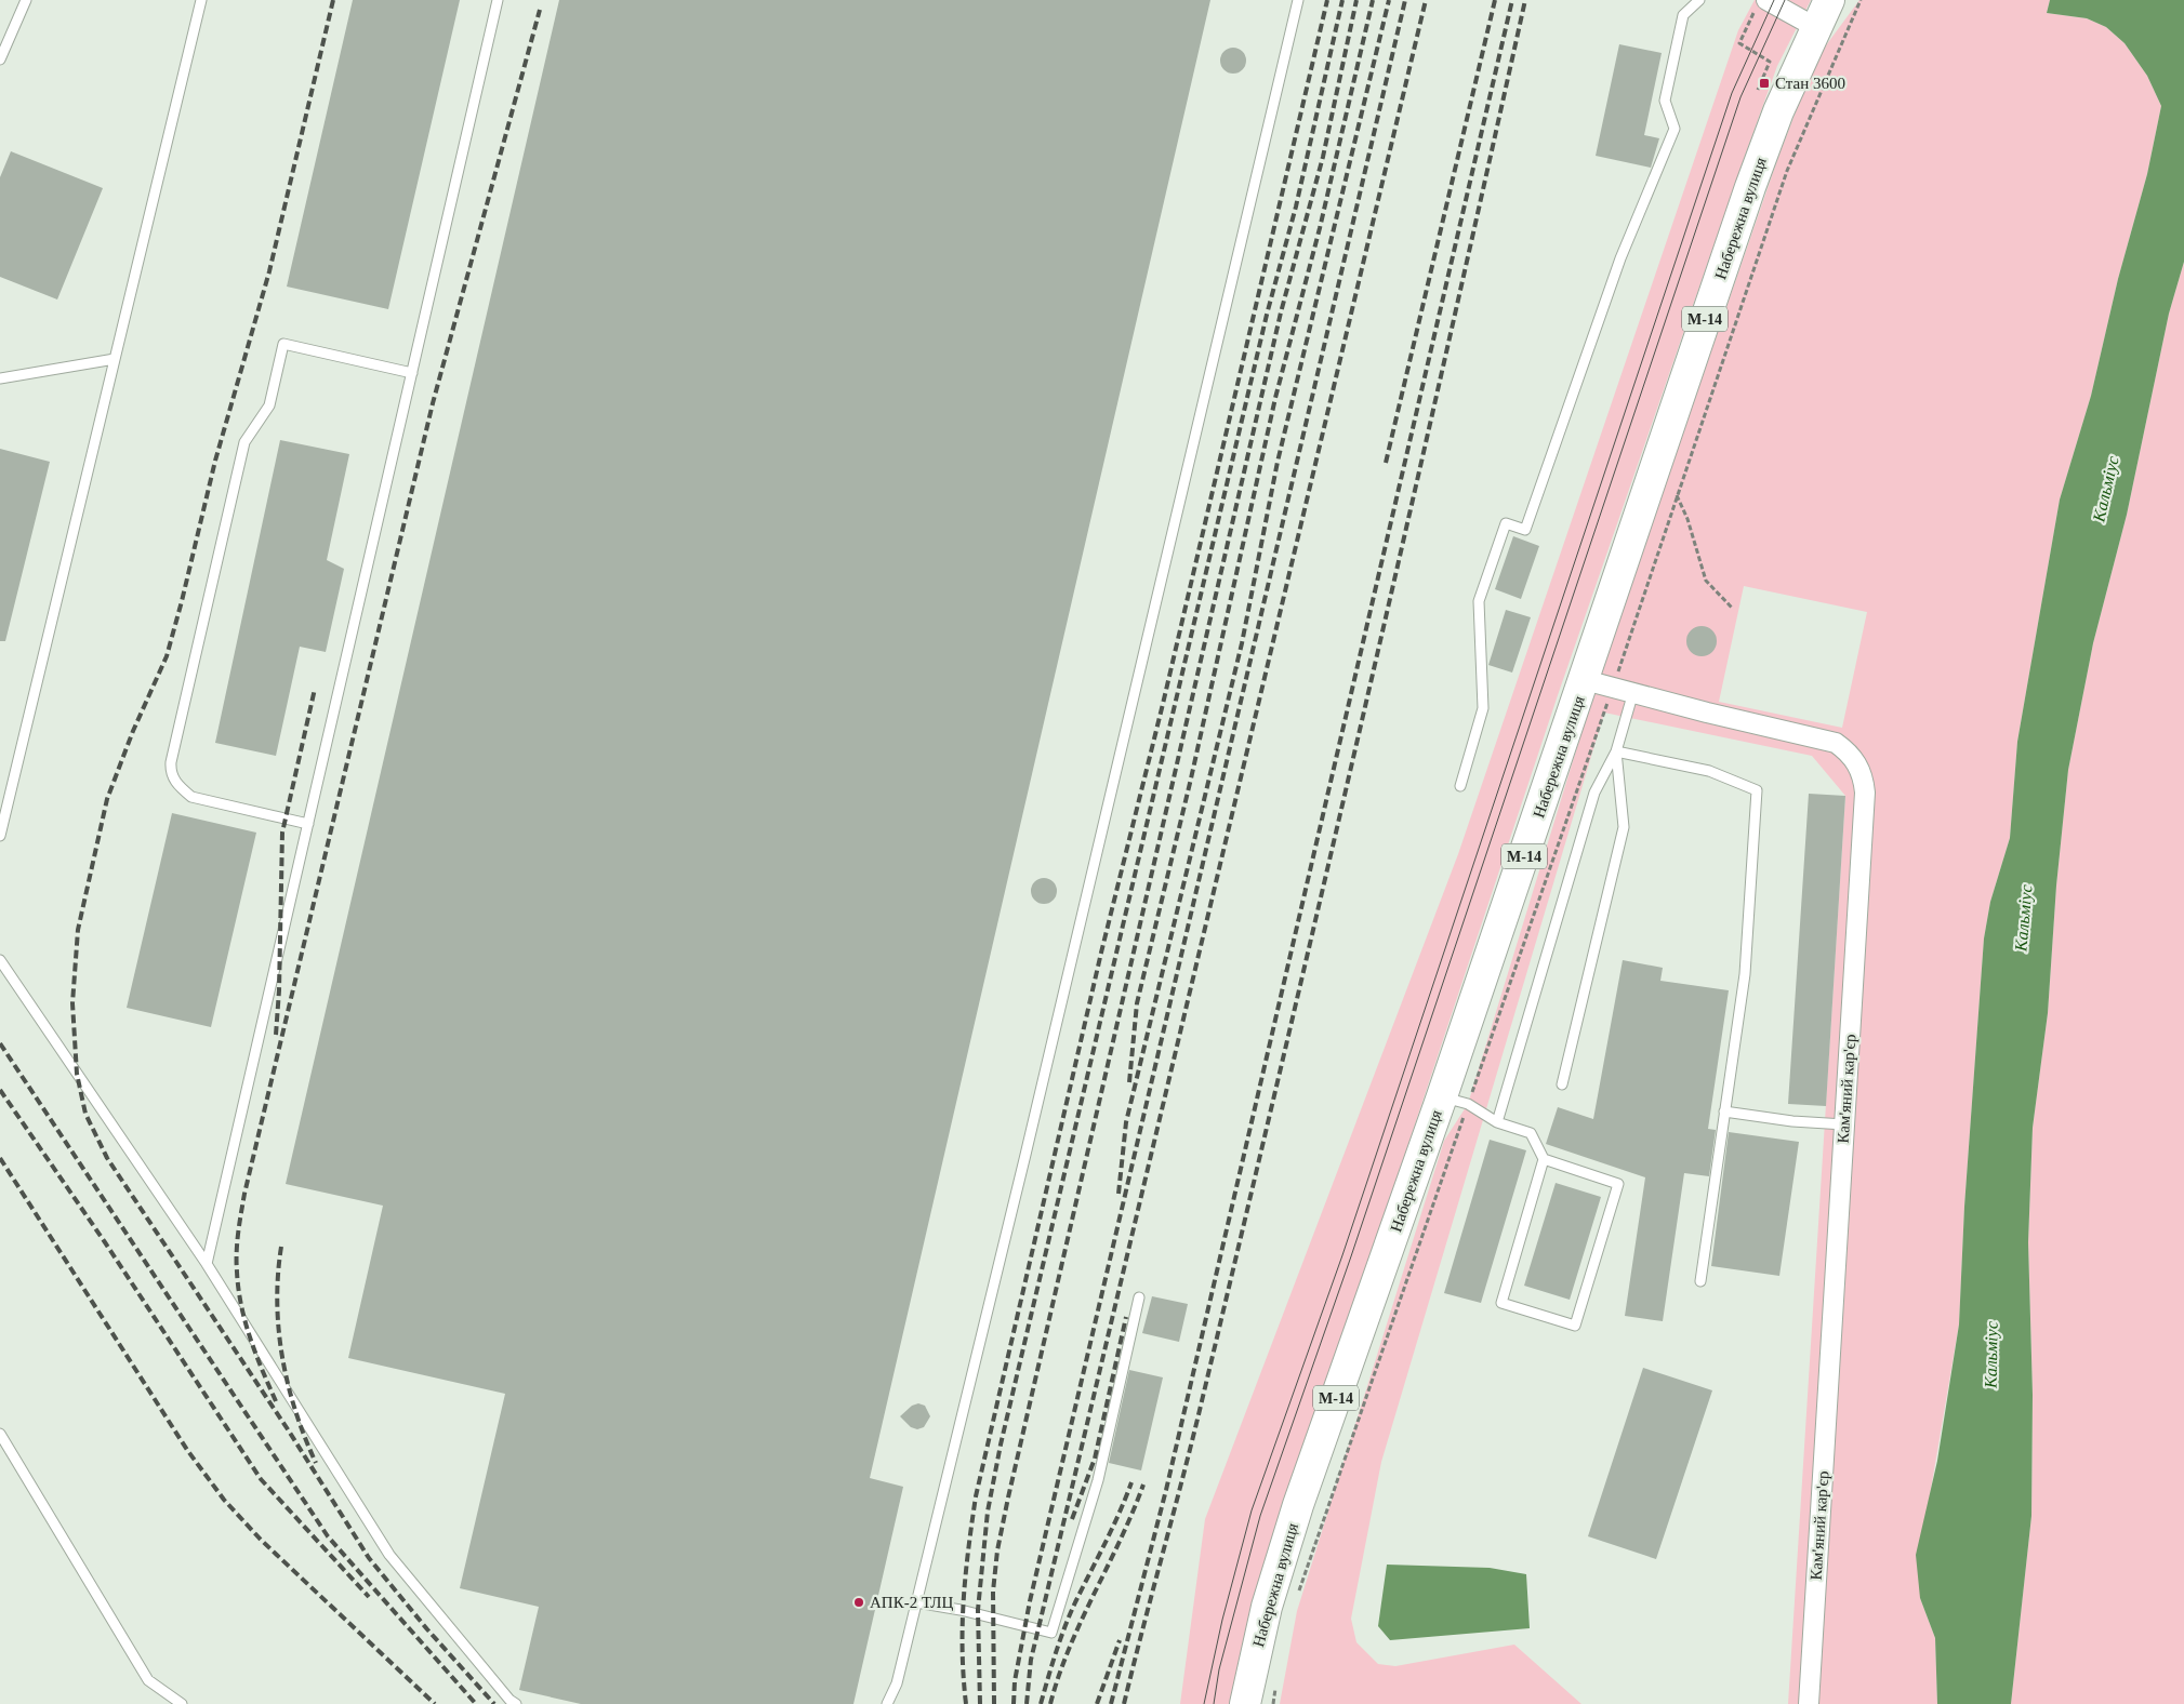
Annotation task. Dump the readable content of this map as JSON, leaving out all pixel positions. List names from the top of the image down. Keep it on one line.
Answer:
{"streets":{"highway":["Набережна вулиця","М-14"],"street":["Кам'яний кар'єр"]},"crossings":[["Набережна вулиця","Кам'яний кар'єр"]],"water":["Кальміус"],"places":{"transit":["Стан 3600"],"other":["АПК-2 ТЛЦ"]}}
